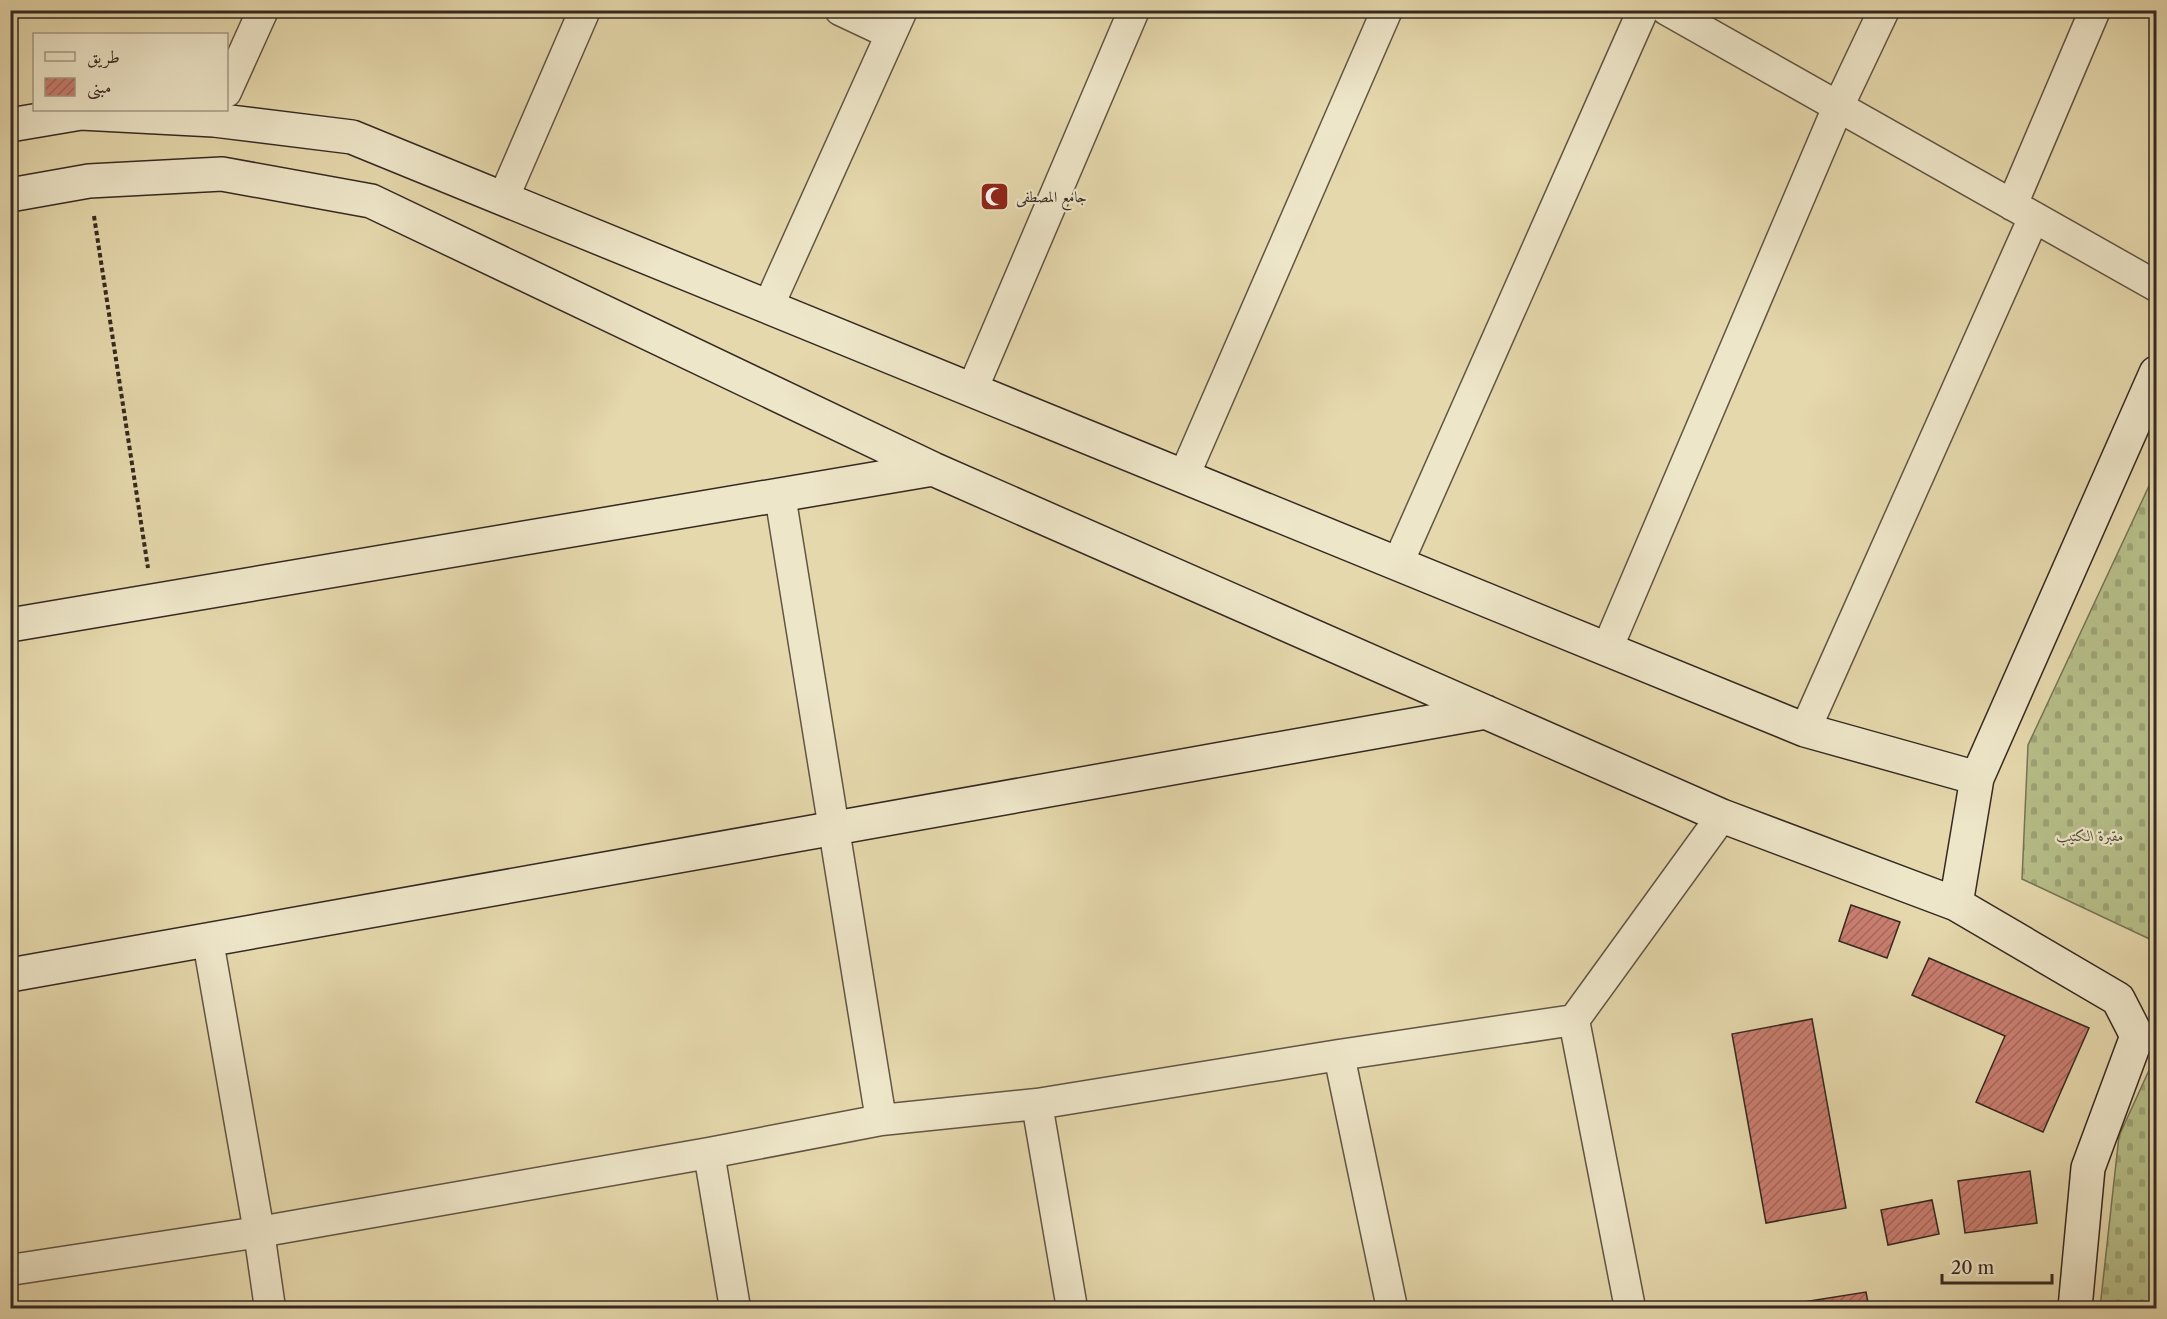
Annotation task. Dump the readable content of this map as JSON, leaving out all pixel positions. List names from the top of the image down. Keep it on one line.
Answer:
{"parks":["مقبرة الكتيب"],"places":{"mosque":["جامع المصطفى"]},"legend":["طريق","مبنى"],"scale_bar":"20 m"}
